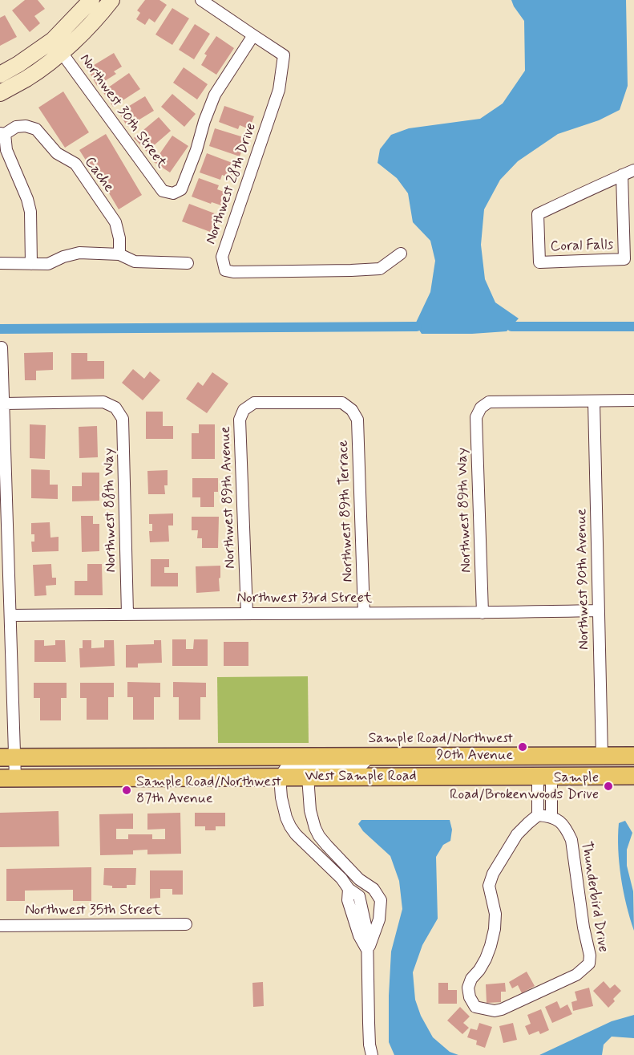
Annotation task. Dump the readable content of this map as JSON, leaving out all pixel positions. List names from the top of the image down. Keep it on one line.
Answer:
{"streets":{"main road":["West Sample Road"],"street":["Northwest 30th Street","Cache","Northwest 28th Drive","Coral Falls","Northwest 89th Avenue","Northwest 88th Way","Northwest 89th Way","Northwest 89th Terrace","Northwest 90th Avenue","Northwest 33rd Street","Thunderbird Drive","Northwest 35th Street"]},"crossings":[["Northwest 30th Street","Northwest 28th Drive"],["Northwest 89th Avenue","Northwest 89th Terrace"],["Northwest 89th Avenue","Northwest 33rd Street"],["Northwest 88th Way","Northwest 33rd Street"],["Northwest 89th Way","Northwest 90th Avenue"],["Northwest 89th Way","Northwest 33rd Street"],["Northwest 89th Terrace","Northwest 33rd Street"],["Northwest 90th Avenue","Northwest 33rd Street"],["Northwest 90th Avenue","West Sample Road"]],"places":["Sample Road/Northwest 90th Avenue","Sample Road/Brokenwoods Drive","Sample Road/Northwest 87th Avenue"]}
